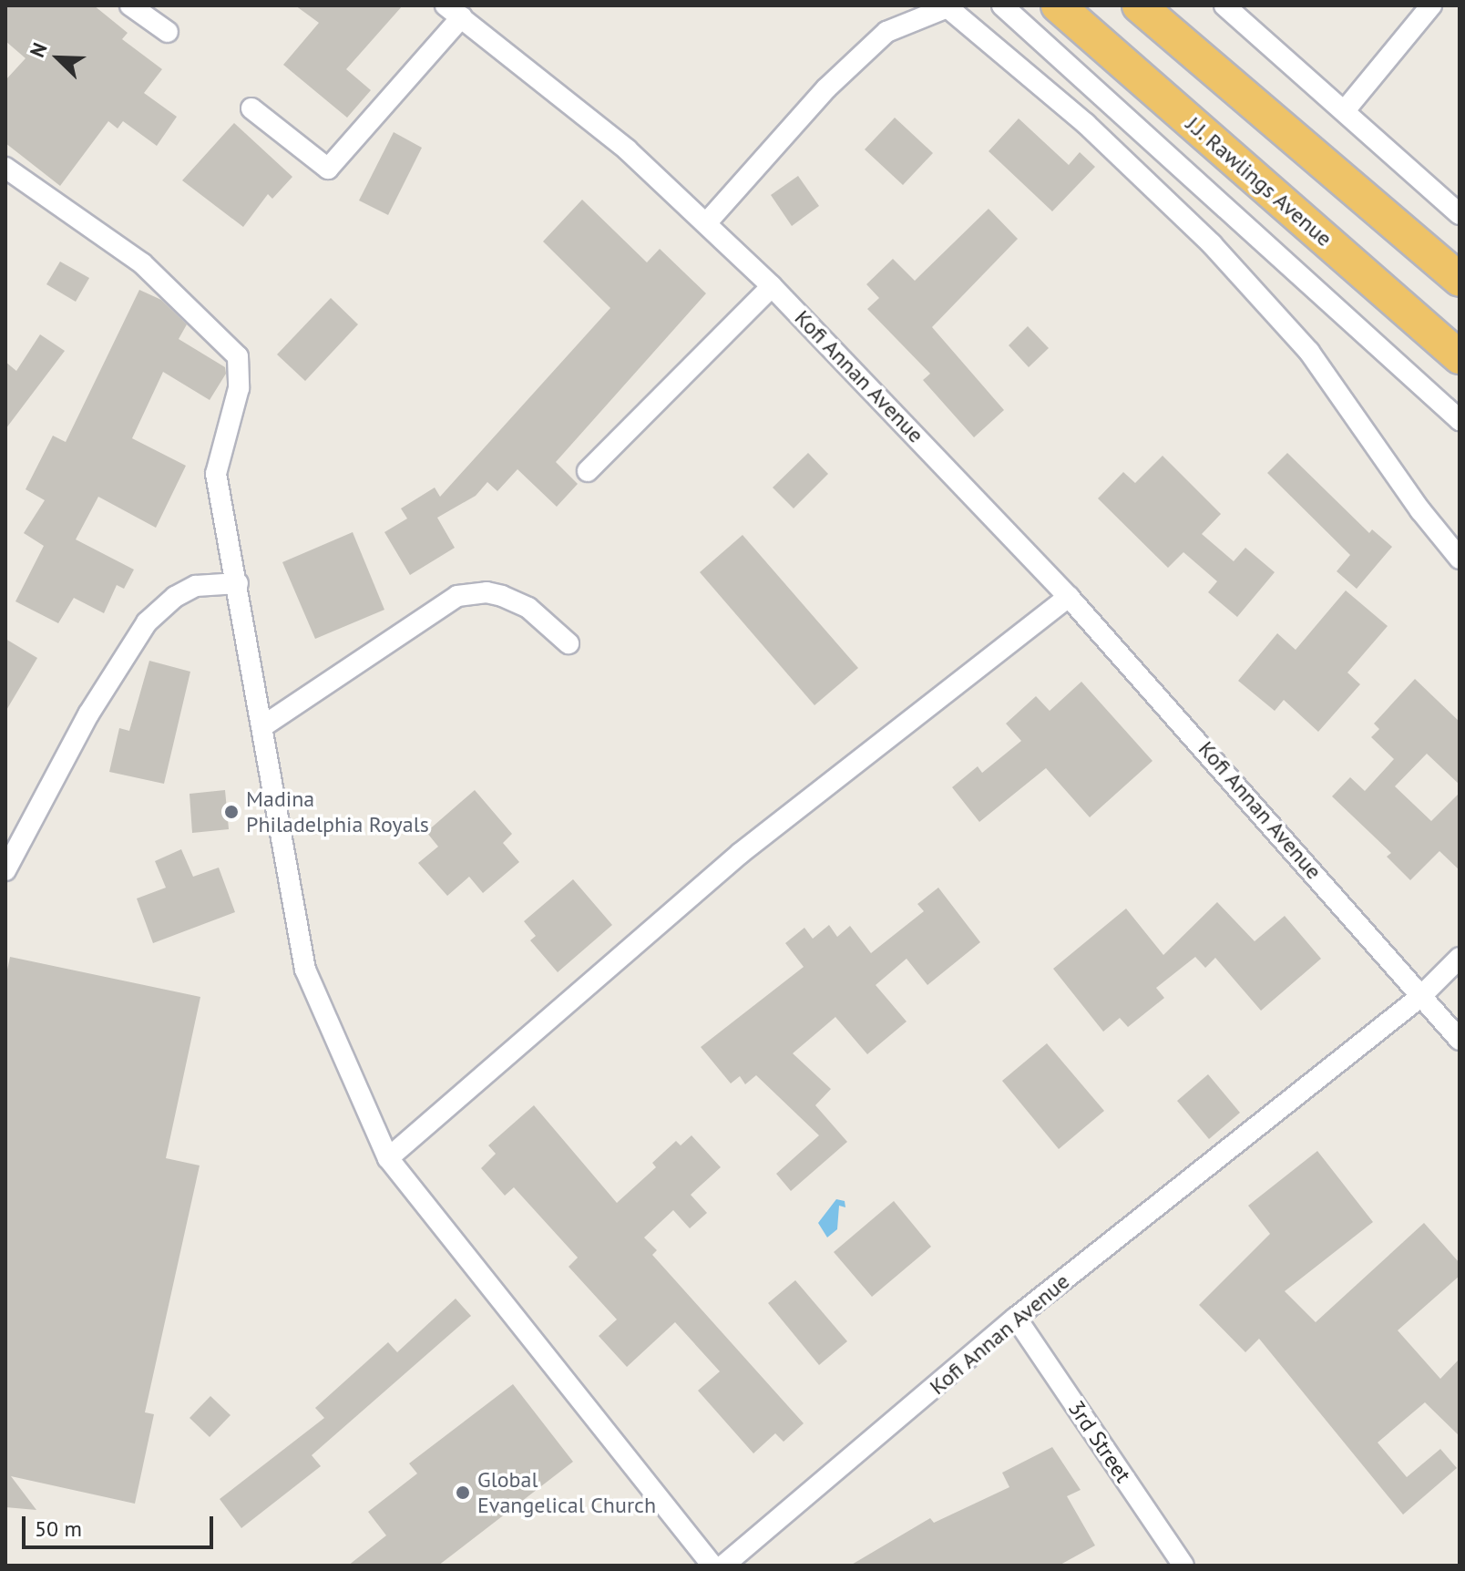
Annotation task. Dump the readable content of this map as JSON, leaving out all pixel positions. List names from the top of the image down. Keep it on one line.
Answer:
{"streets":{"highway":["J.J. Rawlings Avenue"],"street":["Kofi Annan Avenue","3rd Street"]},"crossings":[["Kofi Annan Avenue","3rd Street"]],"places":["Madina Philadelphia Royals","Global Evangelical Church"],"scale_bar":"50 m","north":"top left"}
